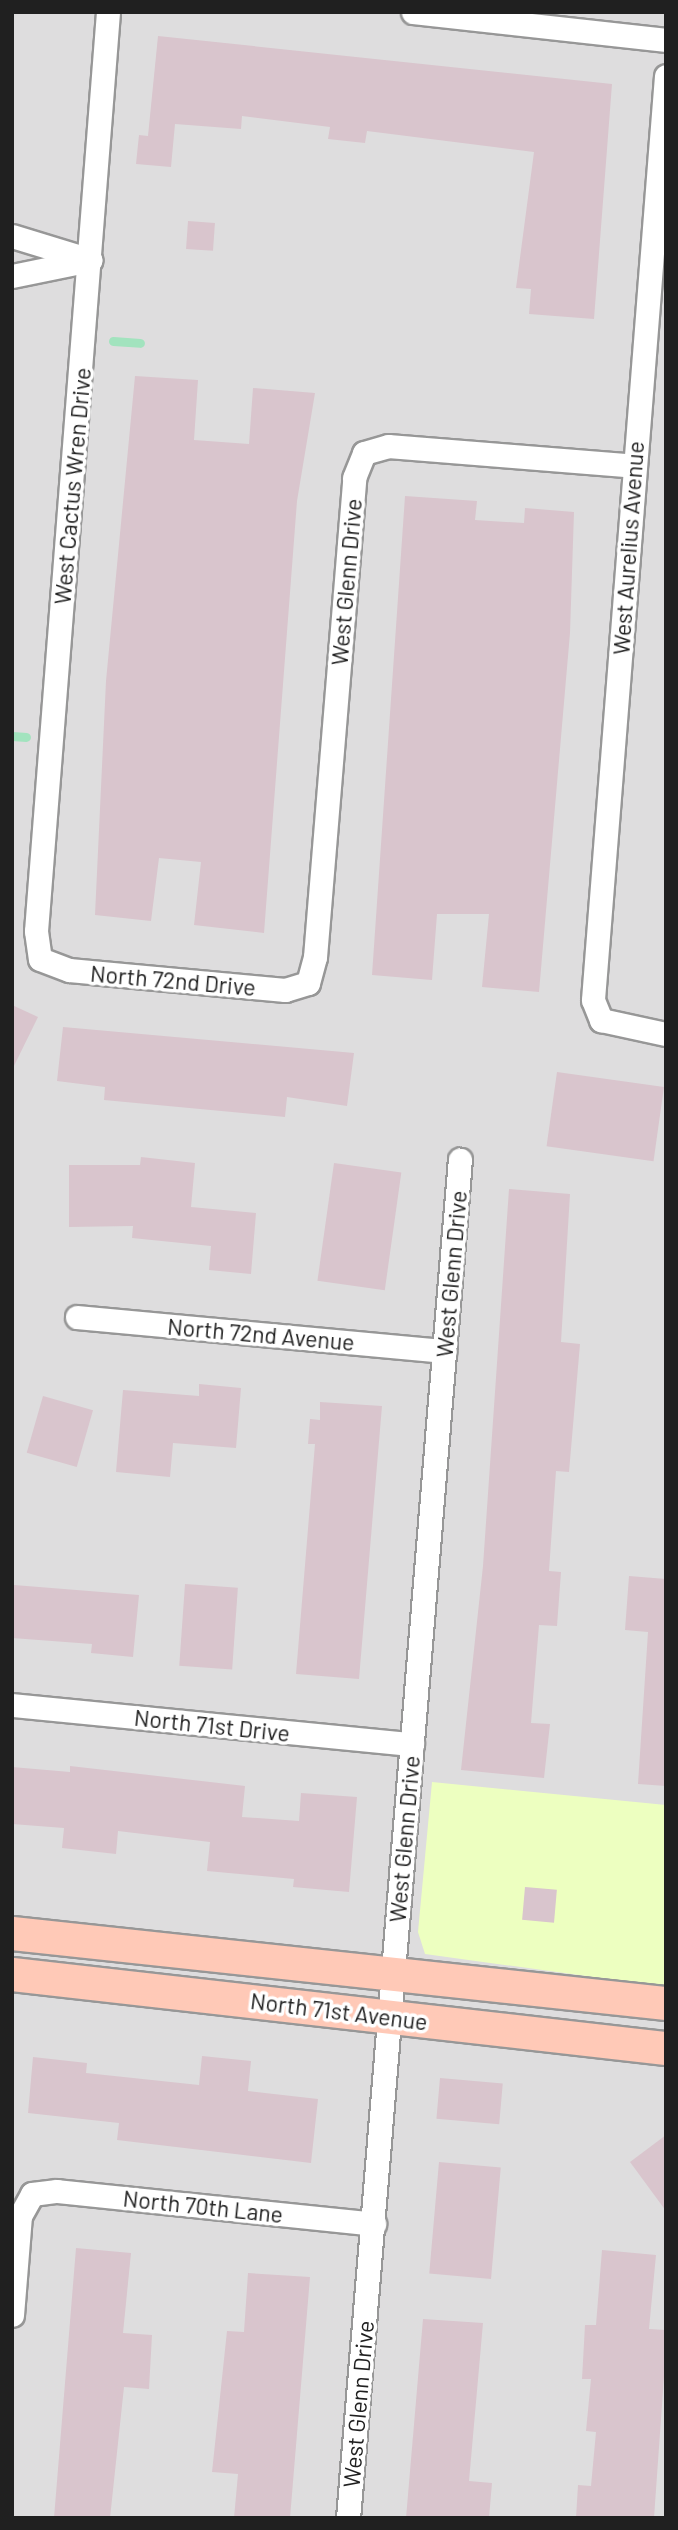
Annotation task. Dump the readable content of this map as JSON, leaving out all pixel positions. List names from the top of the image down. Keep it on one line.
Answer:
{"streets":{"street":["West Cactus Wren Drive","West Aurelius Avenue","West Glenn Drive","North 72nd Drive","North 72nd Avenue","North 71st Drive","North 71st Avenue","North 70th Lane"]},"crossings":[["West Cactus Wren Drive","North 72nd Drive"],["West Aurelius Avenue","West Glenn Drive"],["West Glenn Drive","North 72nd Drive"],["West Glenn Drive","North 72nd Avenue"],["West Glenn Drive","North 71st Drive"],["West Glenn Drive","North 71st Avenue"],["West Glenn Drive","North 70th Lane"]]}
